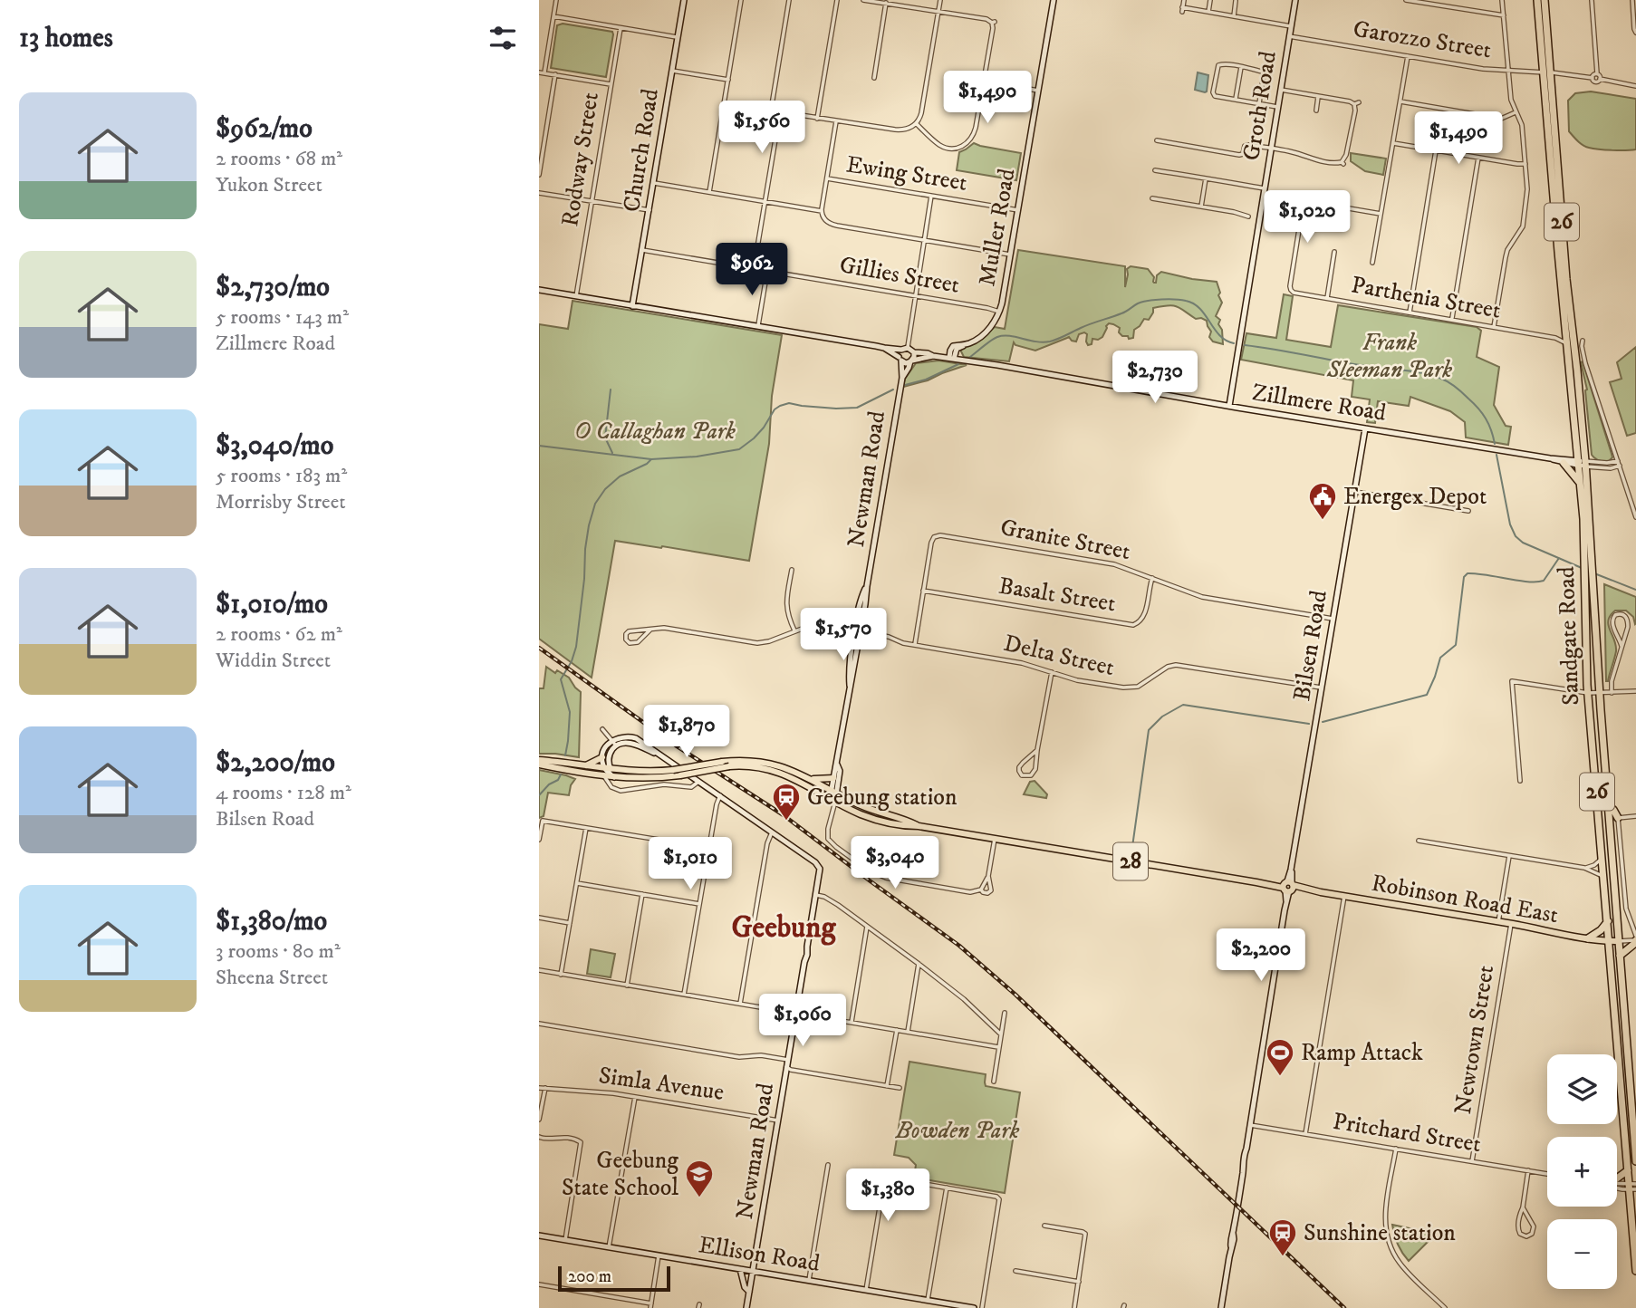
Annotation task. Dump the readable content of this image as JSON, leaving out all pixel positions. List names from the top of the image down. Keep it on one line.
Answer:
{"streets":{"highway":["26","Sandgate Road"],"main road":["Groth Road","Church Road","Muller Road","Zillmere Road","Newman Road","Bilsen Road","28","Robinson Road East","Ellison Road"],"street":["Garozzo Street","Rodway Street","Ewing Street","Gillies Street","Parthenia Street","Granite Street","Basalt Street","Delta Street","Newtown Street","Simla Avenue","Pritchard Street"]},"crossings":[["Garozzo Street","Groth Road"],["Garozzo Street","Sandgate Road"],["Groth Road","Zillmere Road"],["Church Road","Gillies Street"],["Ewing Street","Muller Road"],["Muller Road","Gillies Street"],["Muller Road","Zillmere Road"],["Parthenia Street","Sandgate Road"],["Zillmere Road","Newman Road"],["Zillmere Road","Sandgate Road"],["Zillmere Road","Bilsen Road"],["Newman Road","Delta Street"],["Newman Road","Robinson Road East"],["Newman Road","Simla Avenue"],["Newman Road","Ellison Road"],["Granite Street","Basalt Street"],["Granite Street","Bilsen Road"],["Granite Street","Delta Street"],["Sandgate Road","Robinson Road East"],["Bilsen Road","Delta Street"],["Bilsen Road","Robinson Road East"],["Bilsen Road","Pritchard Street"],["28","Robinson Road East"],["Robinson Road East","Newtown Street"],["Newtown Street","Pritchard Street"]],"districts":["Geebung"],"parks":["Frank Sleeman Park","O Callaghan Park","Bowden Park"],"places":{"public building":["Energex Depot"],"station":["Geebung station","Sunshine station"],"sports":["Ramp Attack"],"school or university":["Geebung State School"]},"scale_bar":"200 m","page":{"heading":"13 homes","price":["$1,490","$1,560","$1,490","$1,020","$962","$2,730","$1,570","$1,870","$3,040","$1,010","$2,200","$1,060","$1,380"],"list":[{"name":"$962/mo","note":"2 rooms · 68 m² · Yukon Street"},{"name":"$2,730/mo","note":"5 rooms · 143 m² · Zillmere Road"},{"name":"$3,040/mo","note":"5 rooms · 183 m² · Morrisby Street"},{"name":"$1,010/mo","note":"2 rooms · 62 m² · Widdin Street"},{"name":"$2,200/mo","note":"4 rooms · 128 m² · Bilsen Road"},{"name":"$1,380/mo","note":"3 rooms · 80 m² · Sheena Street"}],"map_buttons":["+","−"],"scale":"200 m"}}
